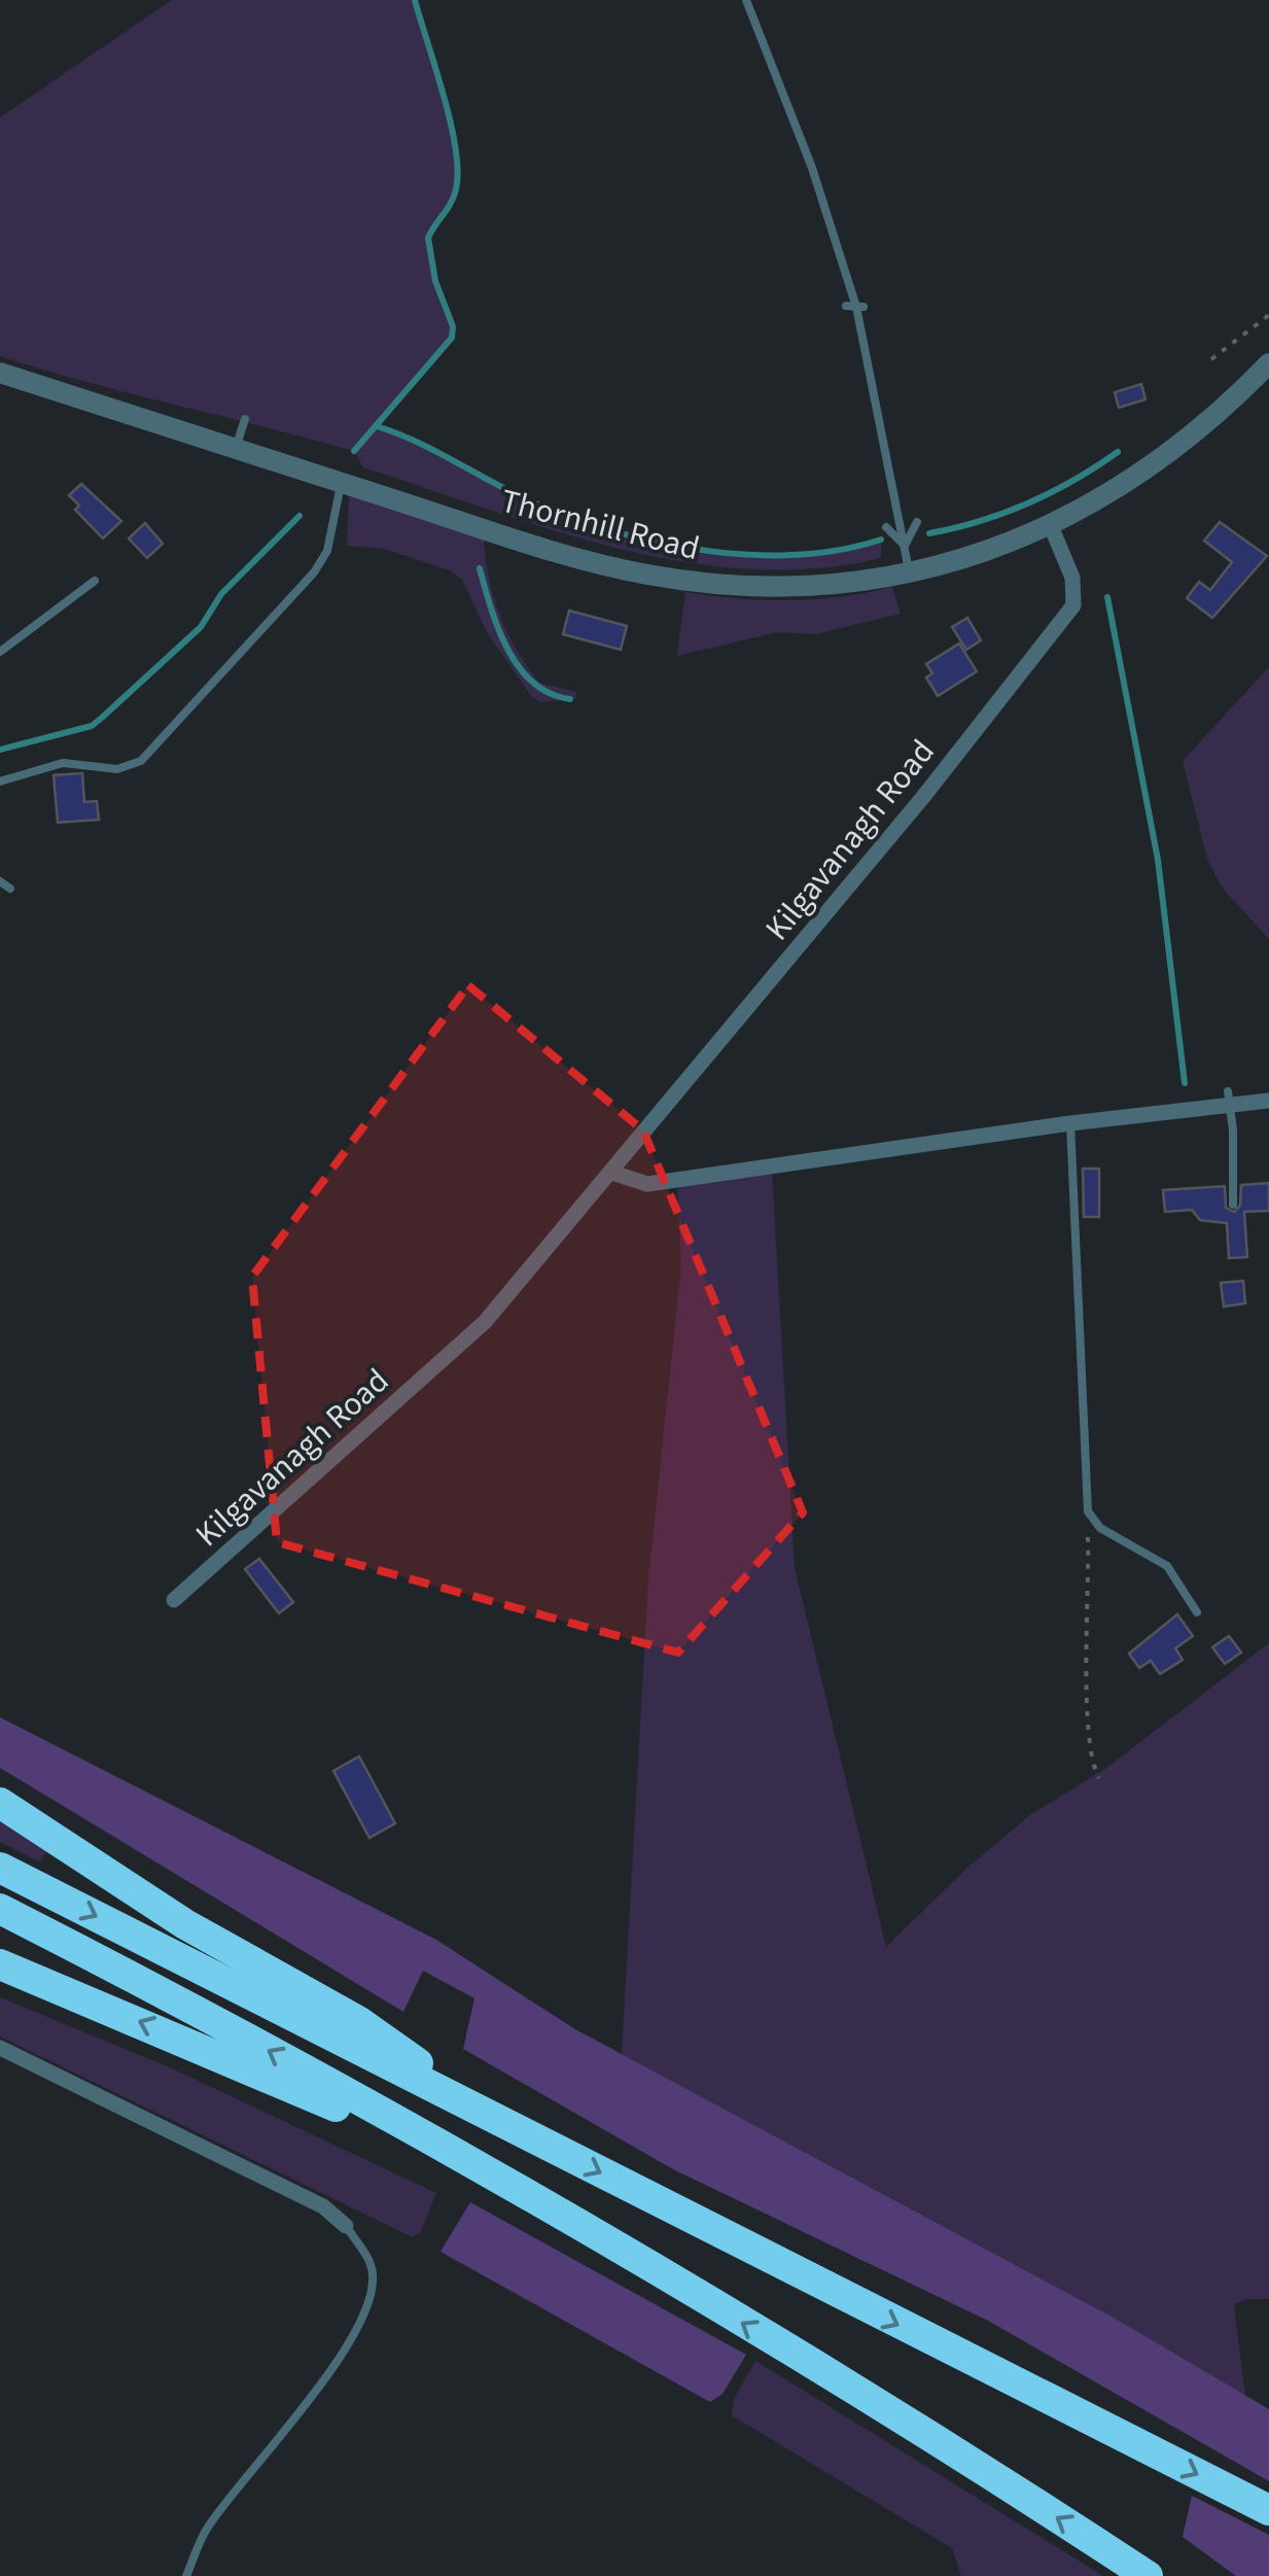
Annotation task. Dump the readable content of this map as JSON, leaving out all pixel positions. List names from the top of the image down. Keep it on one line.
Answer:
{"streets":{"street":["Thornhill Road","Kilgavanagh Road"]},"crossings":[["Thornhill Road","Kilgavanagh Road"]]}
